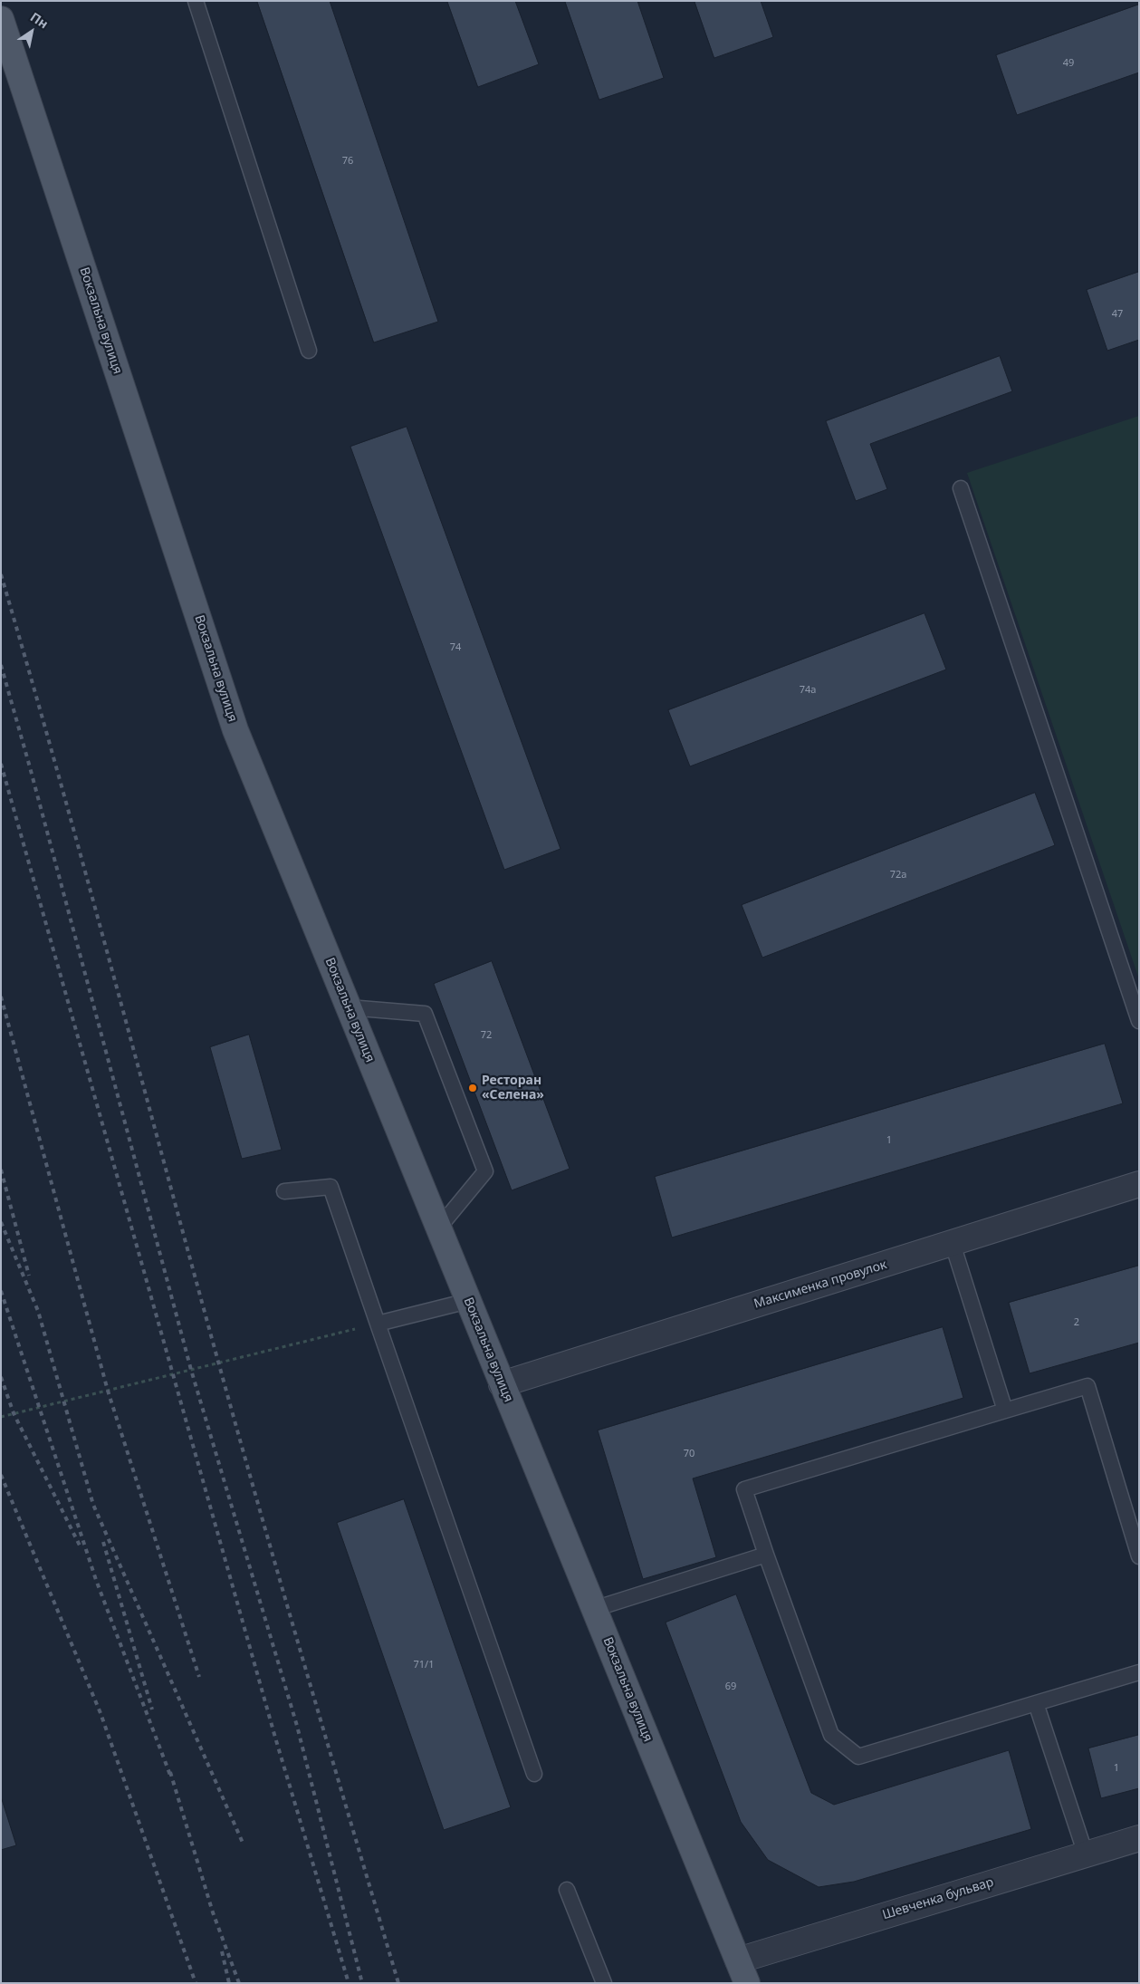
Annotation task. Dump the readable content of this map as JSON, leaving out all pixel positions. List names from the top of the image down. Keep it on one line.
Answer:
{"streets":{"main road":["Вокзальна вулиця"],"street":["Максименка провулок","Шевченка бульвар"]},"crossings":[["Вокзальна вулиця","Максименка провулок"],["Вокзальна вулиця","Шевченка бульвар"]],"places":["Ресторан «Селена»"],"house_numbers":["49","76","47","74","74а","72а","72","1","2","70","71/1","69","1"],"north":"top right"}
